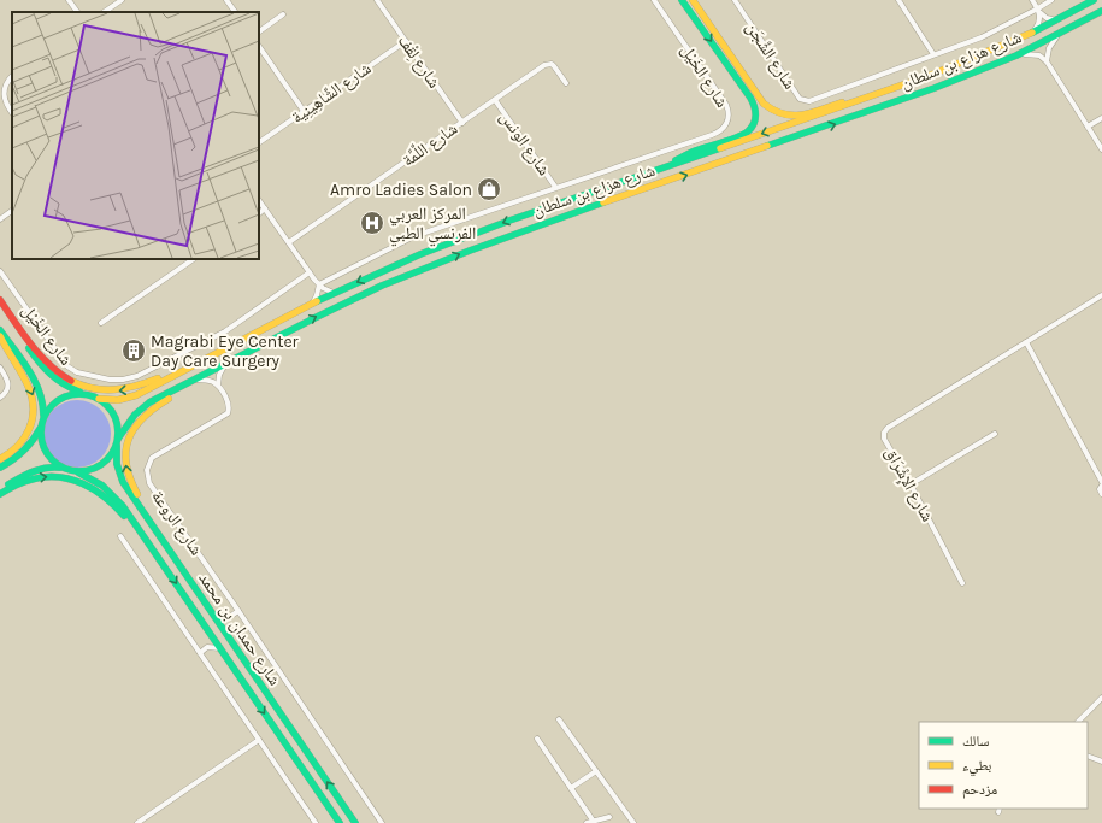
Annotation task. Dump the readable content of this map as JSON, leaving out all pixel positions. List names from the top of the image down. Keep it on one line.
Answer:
{"streets":{"main road":["شارع هزاع بن سلطان","شارع حمدان بن محمد"],"street":["شارع الشَّجَن","شارع لِقْف","شارع الخَيْل","شارع الشَّاهِينِية","شارع الونس","شارع اللَّمَّة","شارع الإِشْرَاق","شارع الروعة"]},"crossings":[["شارع هزاع بن سلطان","شارع حمدان بن محمد"],["شارع لِقْف","شارع الشَّاهِينِية"],["شارع لِقْف","شارع اللَّمَّة"],["شارع الخَيْل","شارع الونس"],["شارع الونس","شارع اللَّمَّة"]],"places":{"shop":["Amro Ladies Salon"],"hospital":["المركز العربي الفرنسي الطبي"],"building":["Magrabi Eye Center Day Care Surgery"]},"legend":["سالك","بطيء","مزدحم"]}
